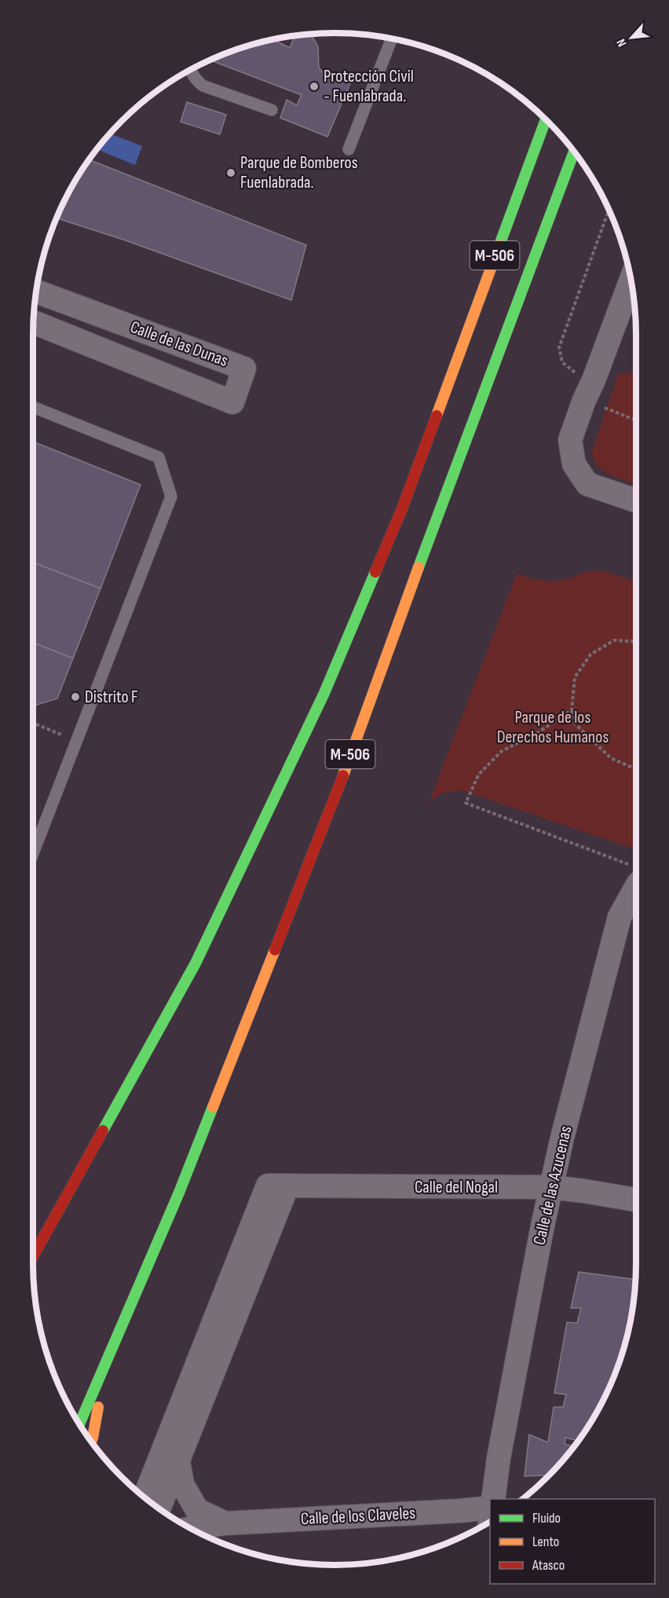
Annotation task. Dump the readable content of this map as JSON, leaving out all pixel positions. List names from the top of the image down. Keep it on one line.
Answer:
{"streets":{"highway":["M-506"],"street":["Calle de las Dunas","Calle de las Azucenas","Calle del Nogal","Calle de los Claveles"]},"crossings":[["Calle de las Azucenas","Calle del Nogal"]],"parks":["Parque de los Derechos Humanos"],"places":["Protección Civil - Fuenlabrada.","Parque de Bomberos Fuenlabrada.","Distrito F"],"legend":["Fluido","Lento","Atasco"],"north":"bottom left"}
